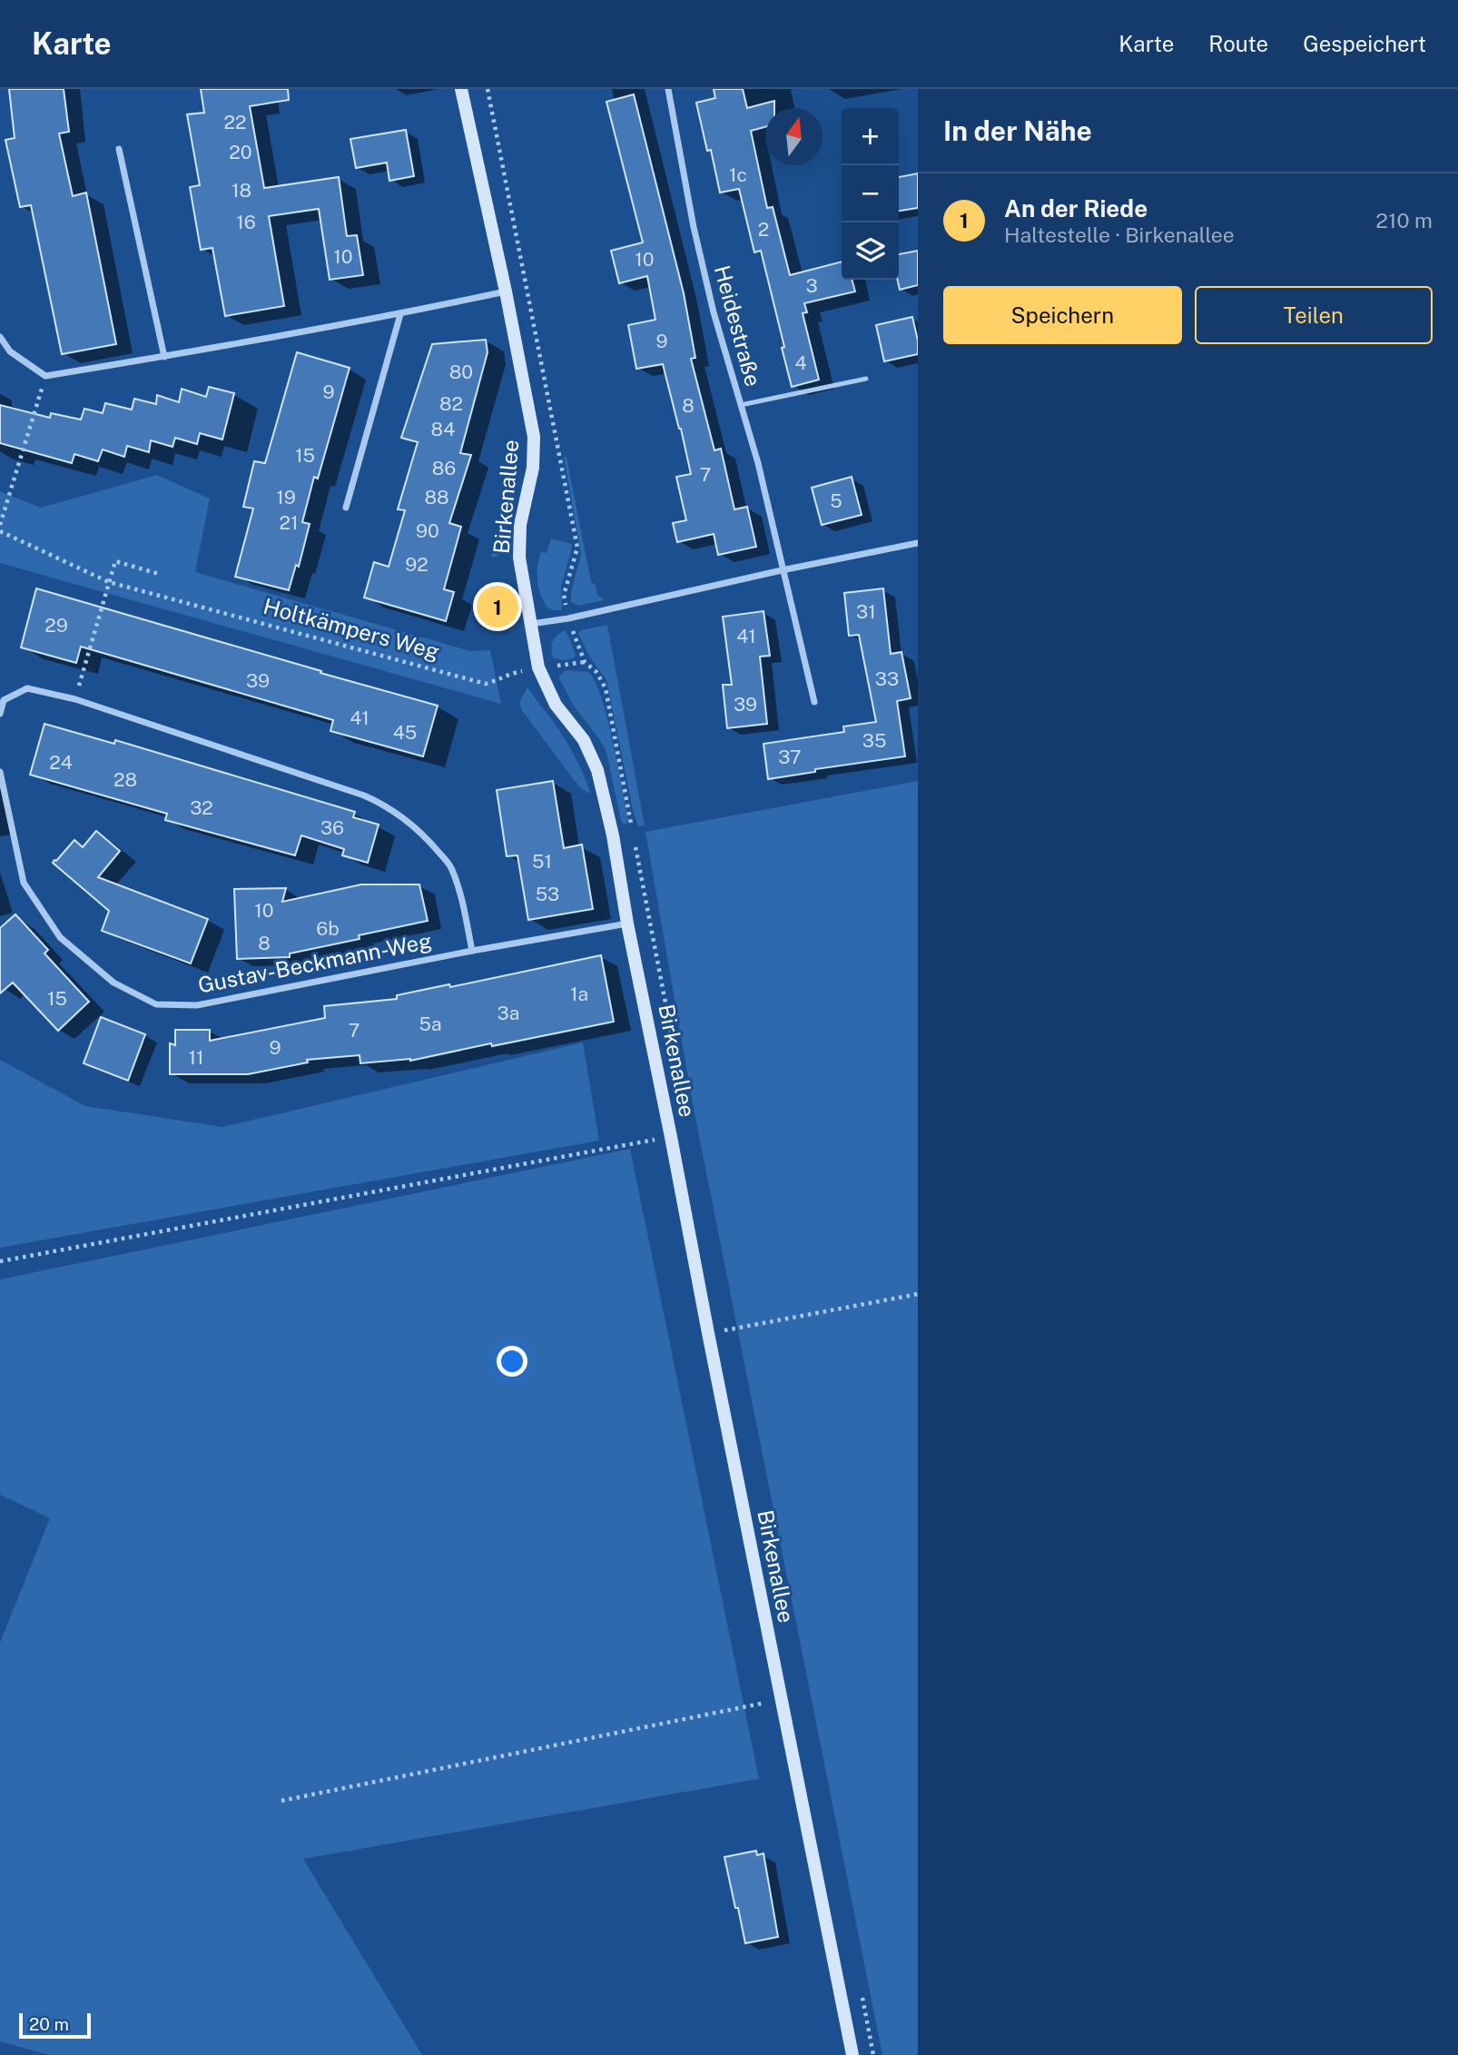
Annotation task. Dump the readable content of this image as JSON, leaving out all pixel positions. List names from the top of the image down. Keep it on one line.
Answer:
{"streets":{"street":["Heidestraße","Birkenallee","Gustav-Beckmann-Weg"],"path":["Holtkämpers Weg"]},"crossings":[["Birkenallee","Holtkämpers Weg"],["Birkenallee","Gustav-Beckmann-Weg"]],"house_numbers":["22","20","1c","18","16","2","10","10","3","9","4","80","9","82","8","84","15","86","7","19","88","5","21","90","92","31","29","41","33","39","39","41","45","35","37","24","28","32","36","51","53","10","6b","8","1a","15","3a","5a","7","9","11"],"scale_bar":"20 m","north":"top","page":{"header":"Karte","nav":["Karte","Route","Gespeichert"],"heading":"In der Nähe","map_buttons":["+","−"],"list":[{"mark":"1","name":"An der Riede","note":"Haltestelle · Birkenallee","value":"210 m"}],"buttons":["Speichern","Teilen"],"pins":"1","scale":"20 m"}}
